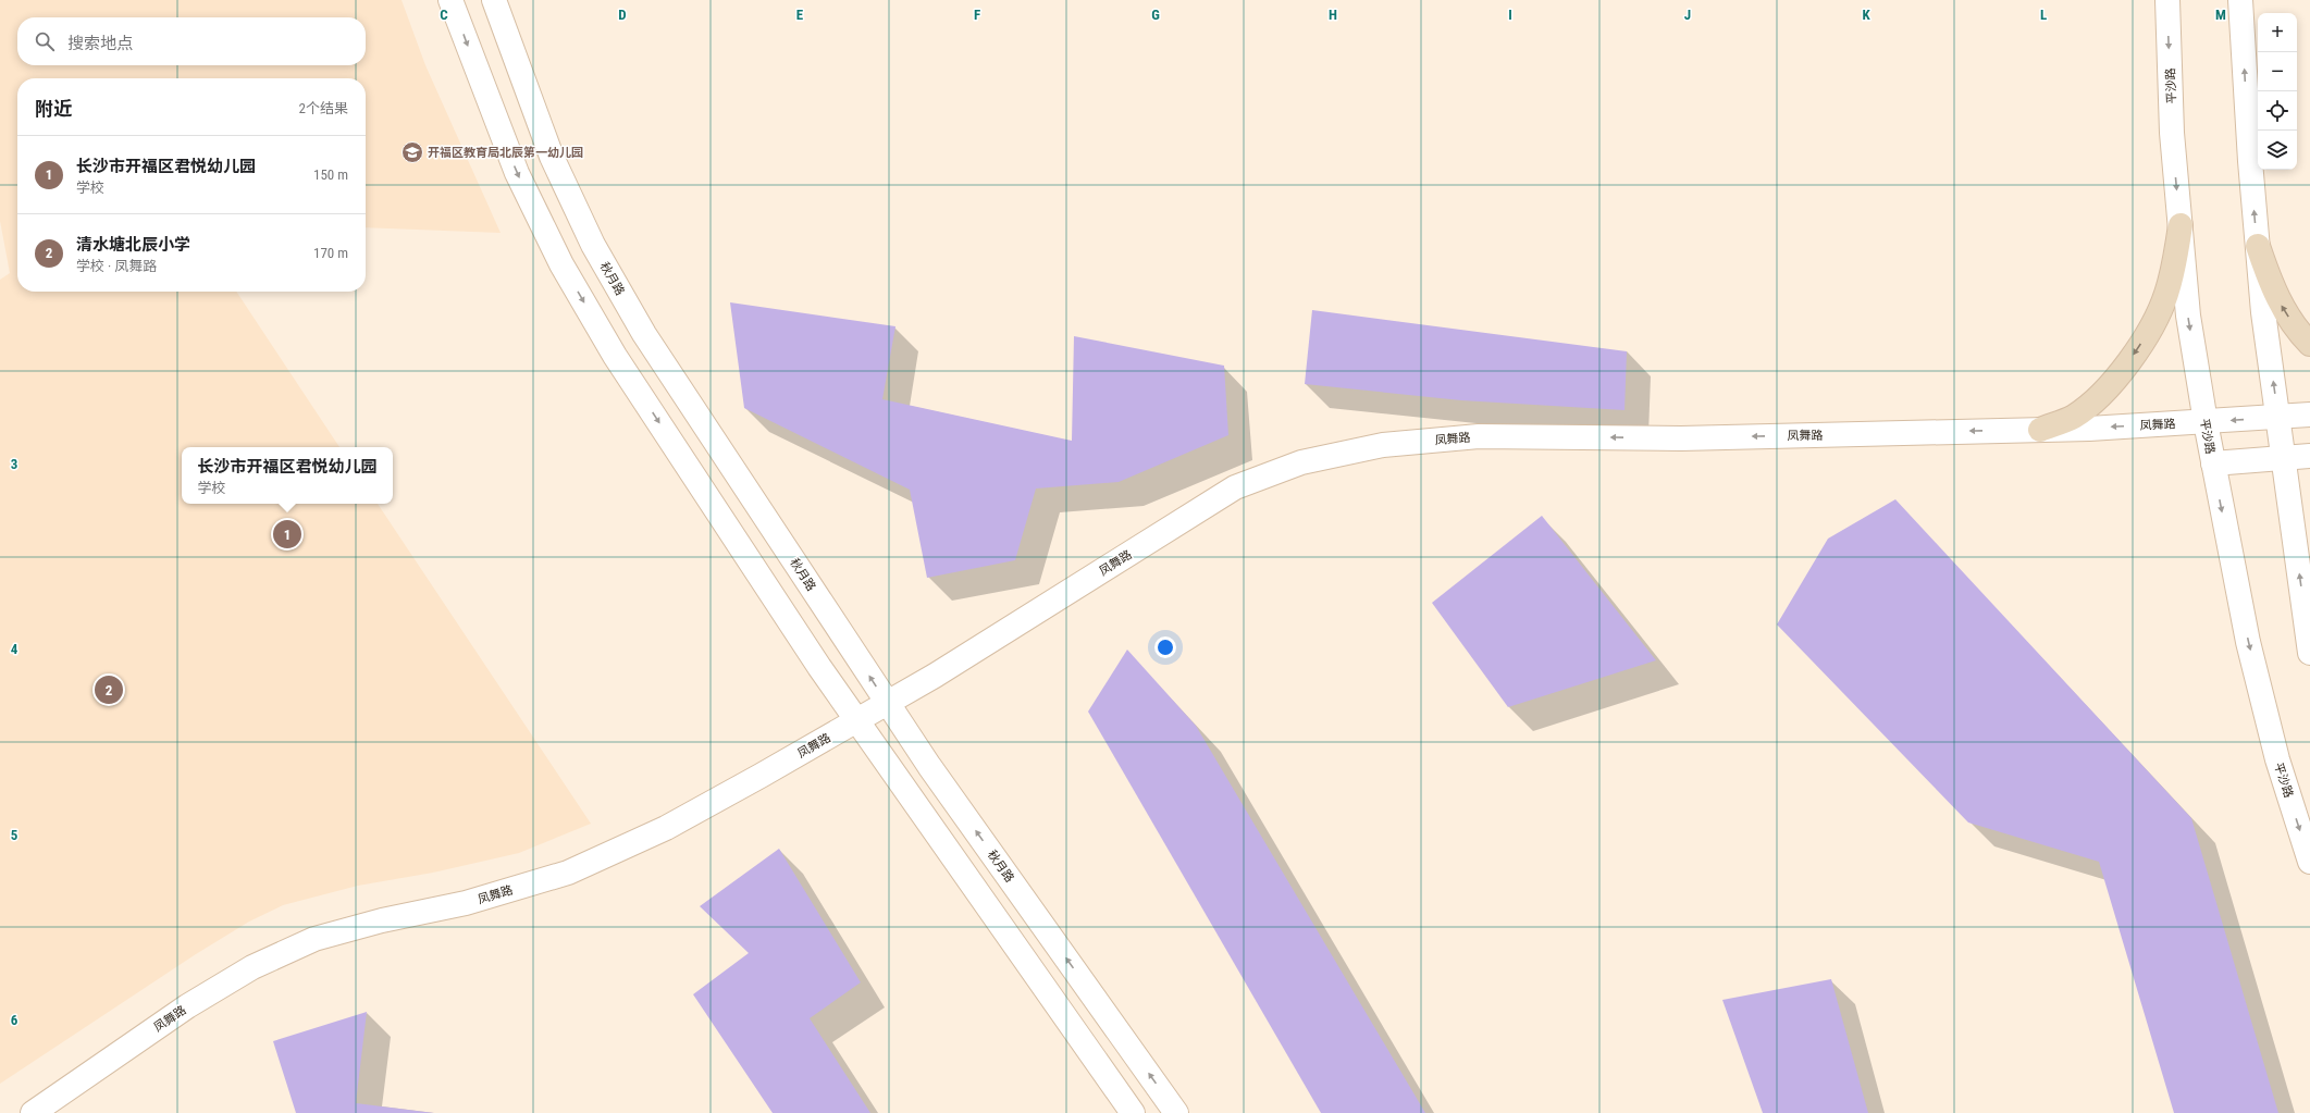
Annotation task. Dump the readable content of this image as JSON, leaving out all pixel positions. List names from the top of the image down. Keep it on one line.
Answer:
{"streets":{"street":["平沙路","秋月路","凤舞路"]},"crossings":[["平沙路","凤舞路"],["秋月路","凤舞路"]],"one_way":["凤舞路"],"places":{"school or university":["开福区教育局北辰第一幼儿园"]},"page":{"map_buttons":["+","−"],"search":"搜索地点","heading":["附近","2个结果"],"list":[{"mark":"1","name":"长沙市开福区君悦幼儿园","note":"学校","value":"150 m"},{"mark":"2","name":"清水塘北辰小学","note":"学校 · 凤舞路","value":"170 m"}],"popup":["长沙市开福区君悦幼儿园","学校"],"pins":["1","2"]},"grid":{"columns":["C","D","E","F","G","H","I","J","K","L","M"],"rows":["3","4","5","6"]}}
